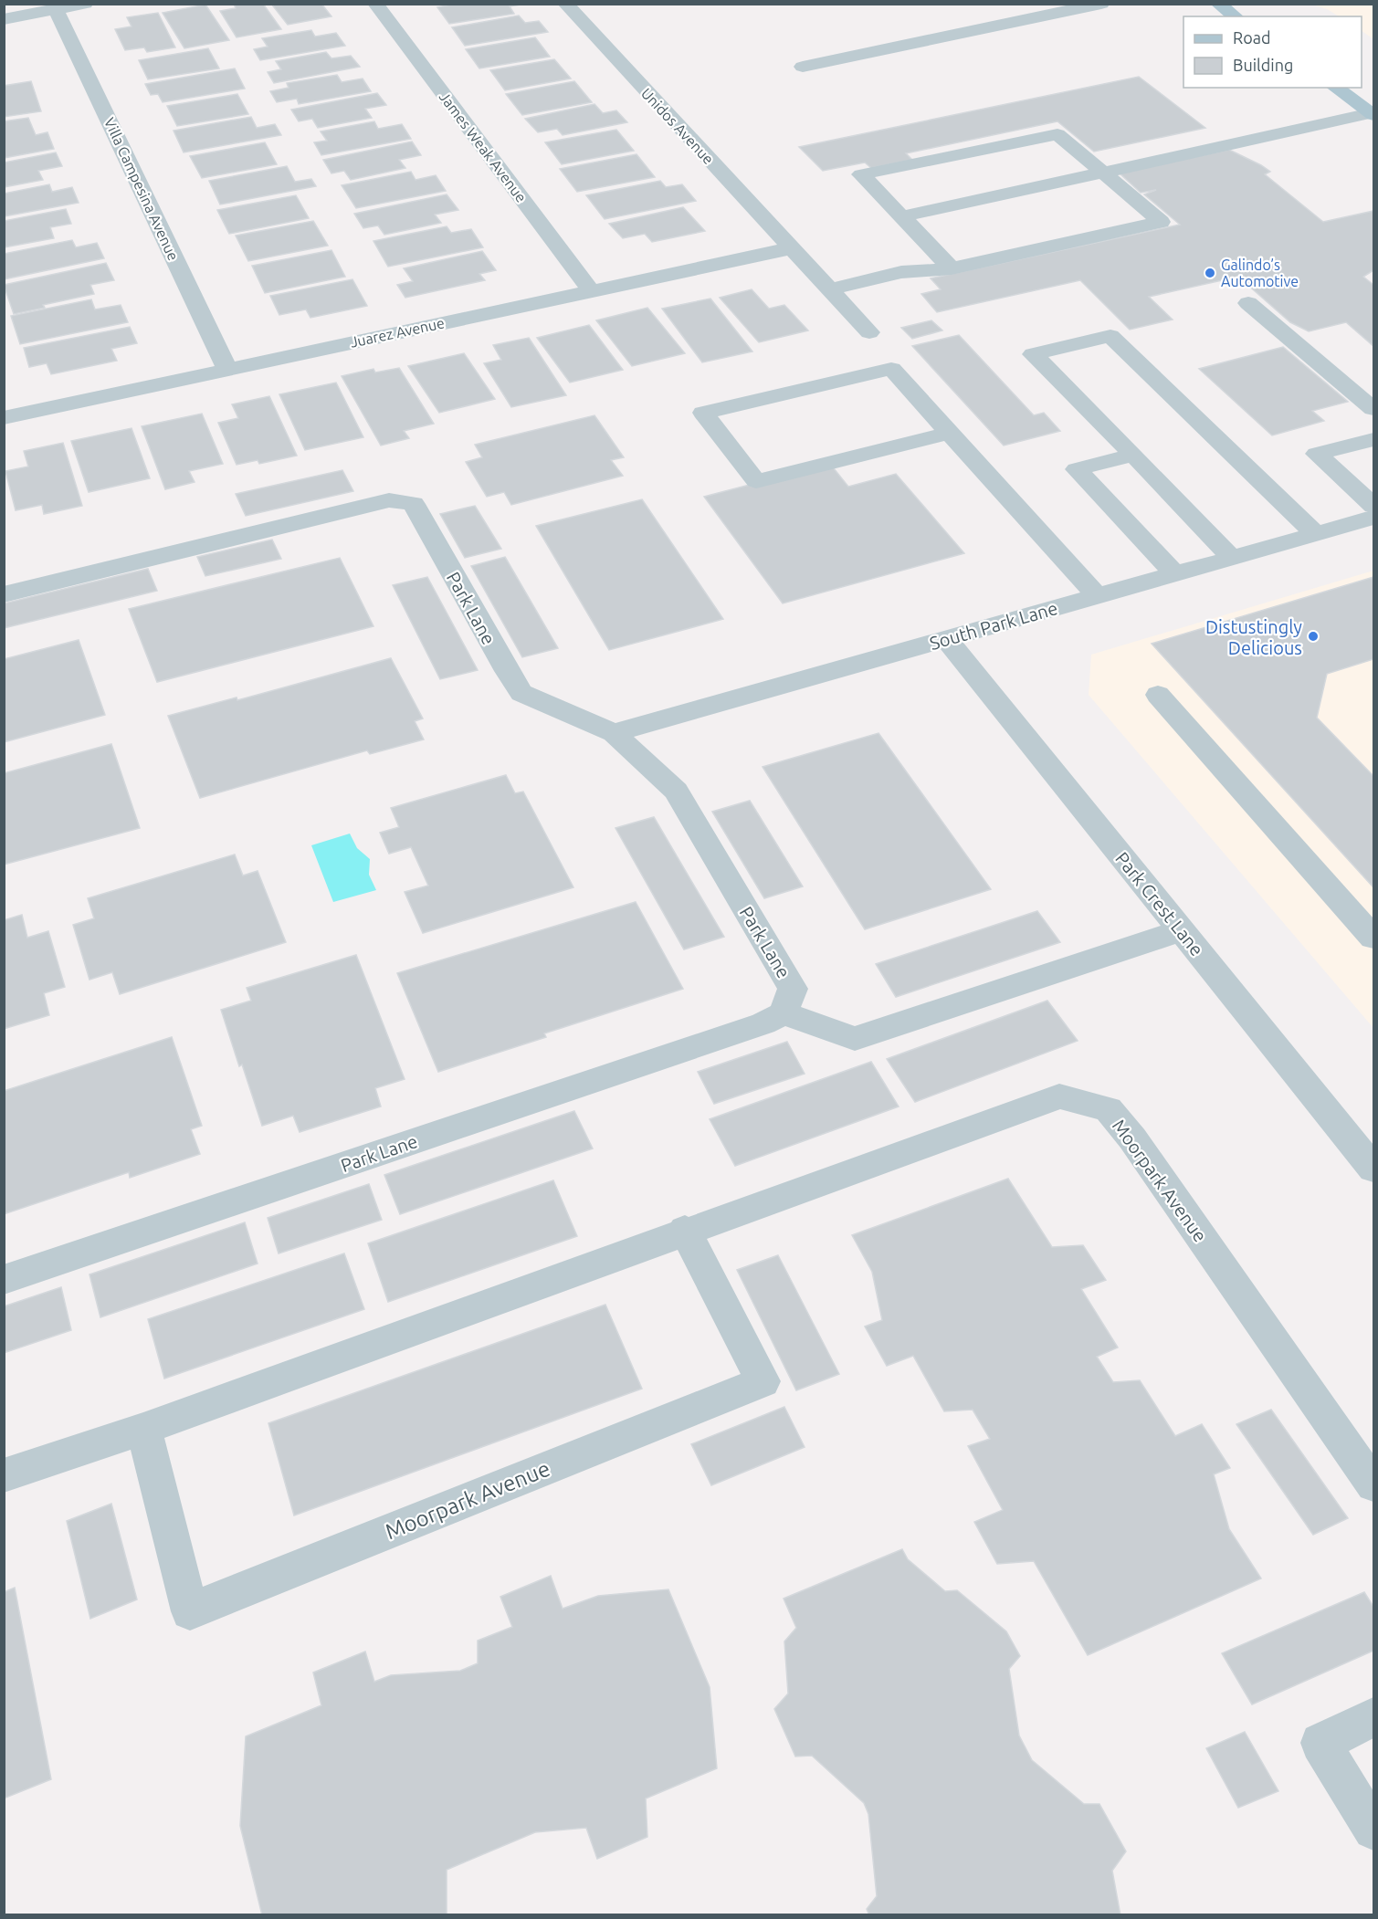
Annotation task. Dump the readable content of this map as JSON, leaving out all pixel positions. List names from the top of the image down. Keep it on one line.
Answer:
{"streets":{"street":["Unidos Avenue","James Weak Avenue","Villa Campesina Avenue","Juarez Avenue","Park Lane","South Park Lane","Park Crest Lane","Moorpark Avenue"]},"crossings":[["Unidos Avenue","Juarez Avenue"],["James Weak Avenue","Juarez Avenue"],["Villa Campesina Avenue","Juarez Avenue"],["Park Lane","South Park Lane"],["South Park Lane","Park Crest Lane"]],"places":["Galindo’s Automotive","Distustingly Delicious"],"legend":["Road","Building"]}
